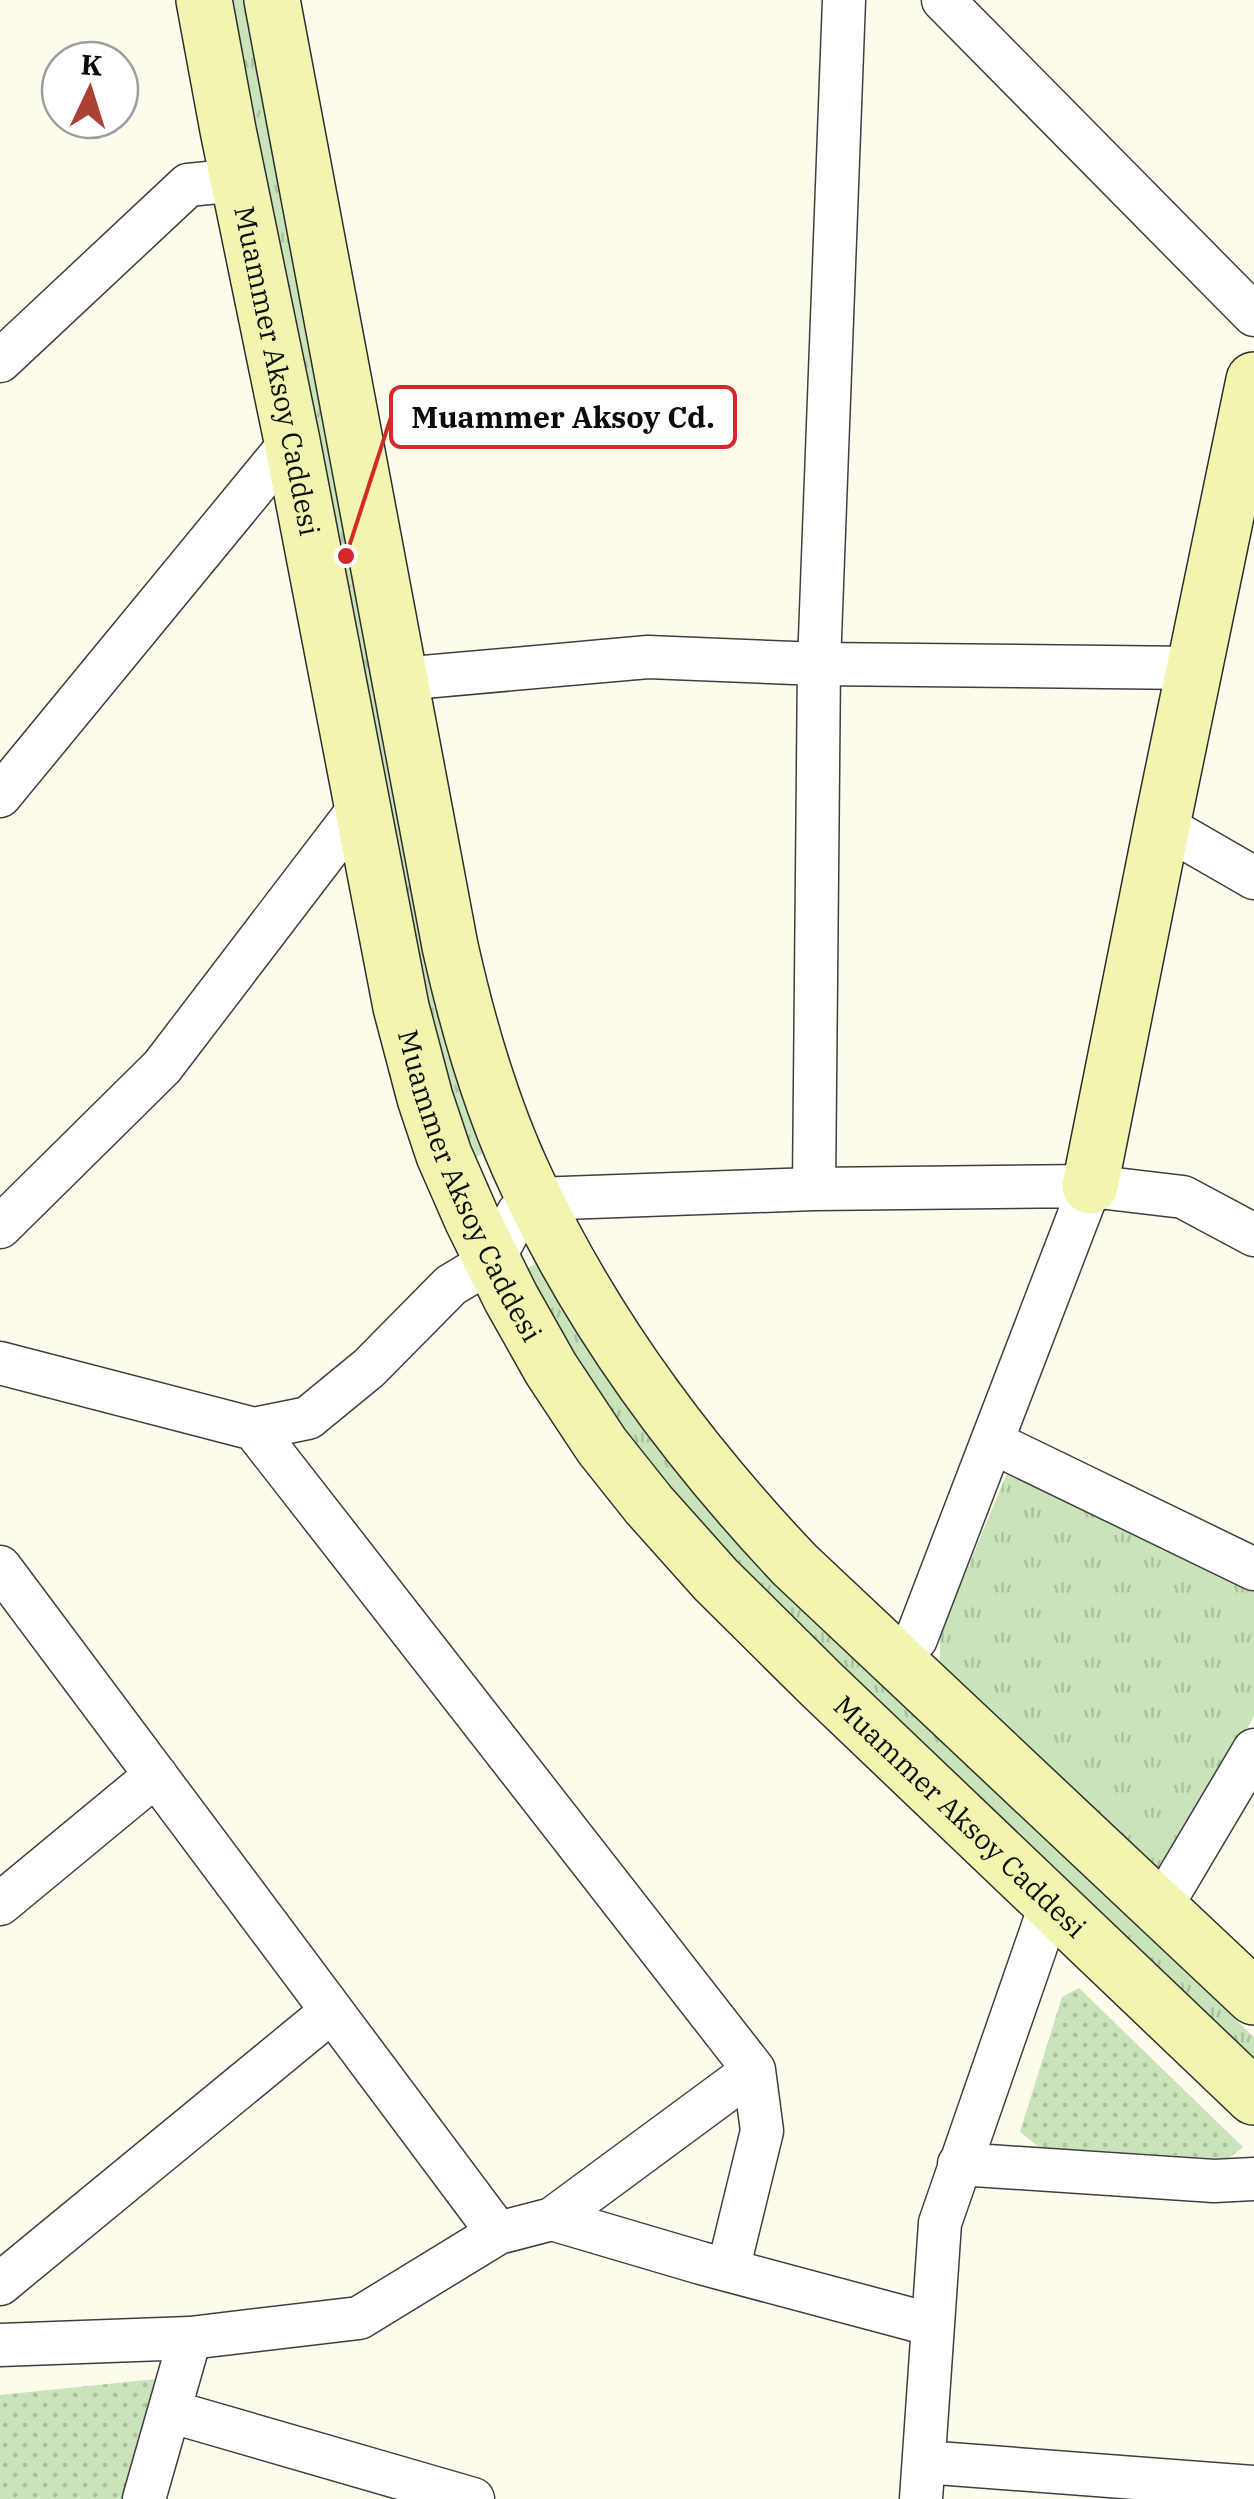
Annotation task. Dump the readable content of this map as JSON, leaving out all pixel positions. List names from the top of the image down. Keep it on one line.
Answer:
{"streets":{"main road":["Muammer Aksoy Caddesi"]},"places":["Muammer Aksoy Cd."],"north":"top"}
